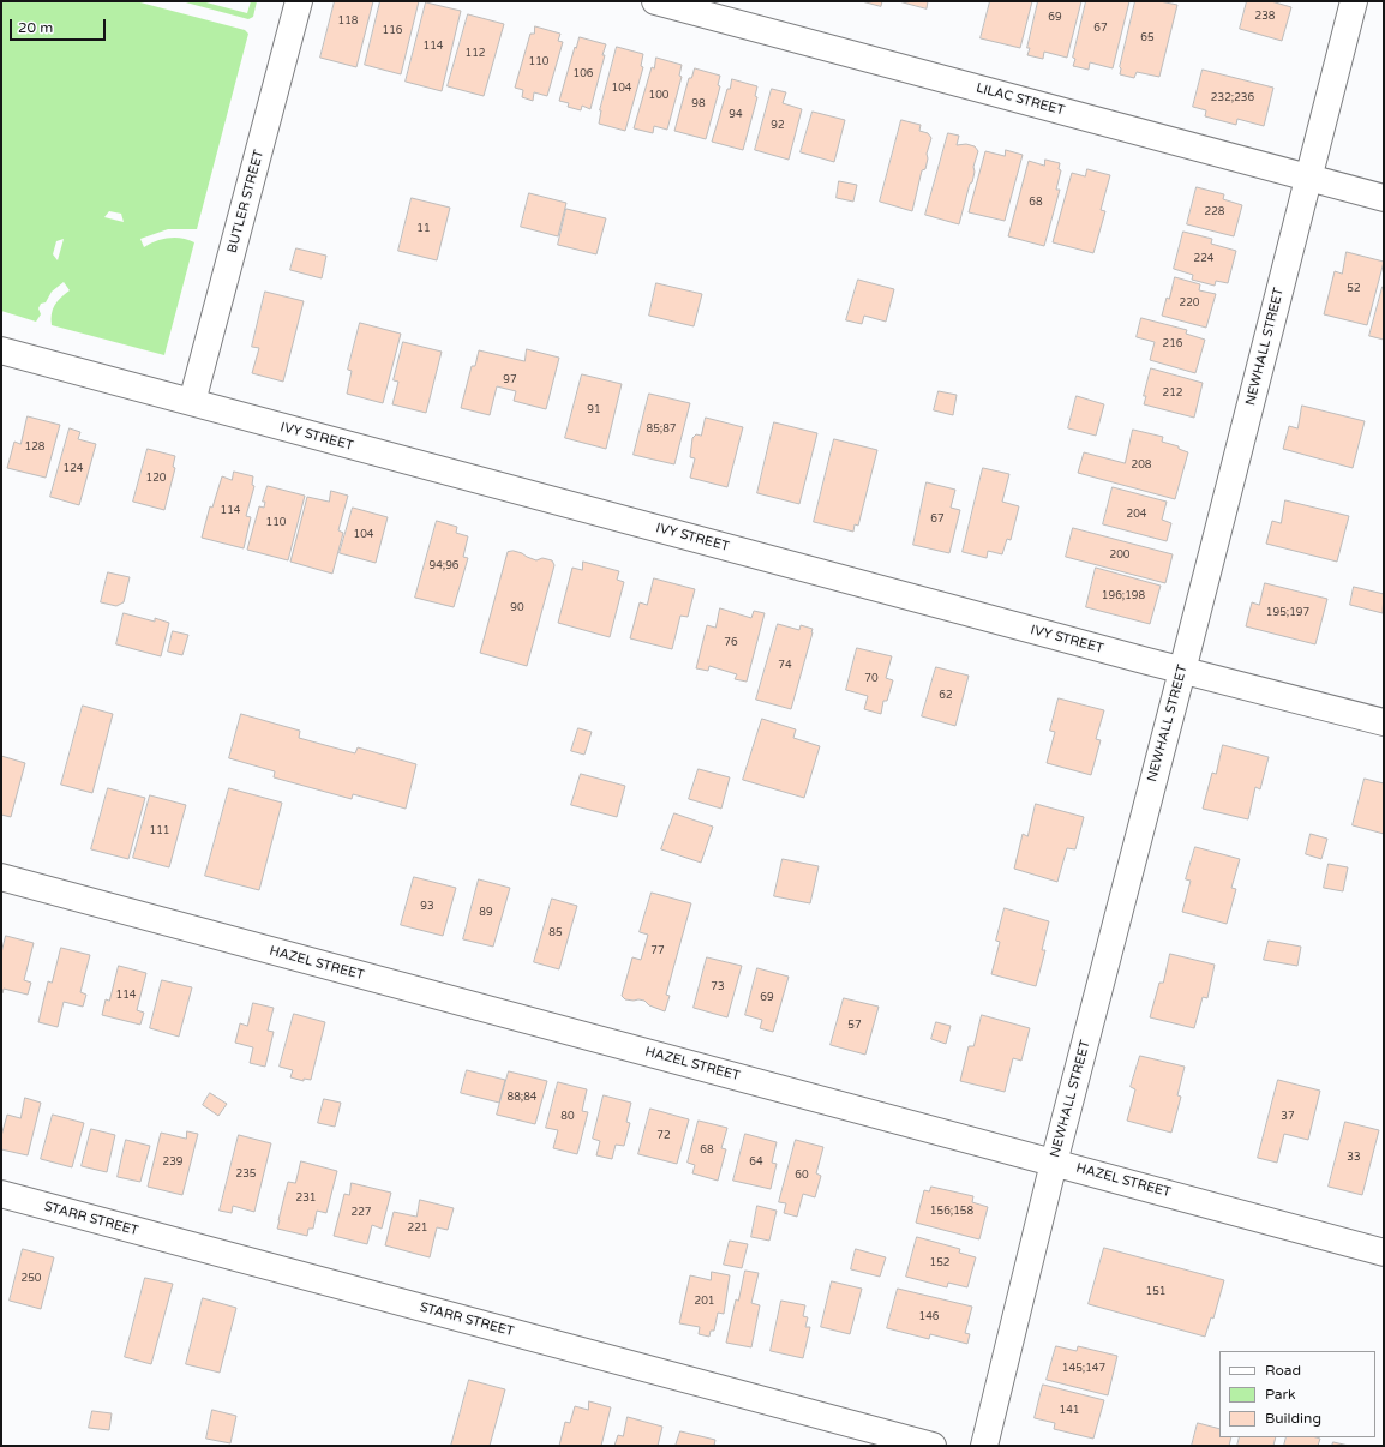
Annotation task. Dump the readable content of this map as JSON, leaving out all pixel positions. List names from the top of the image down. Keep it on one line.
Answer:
{"streets":{"street":["LILAC STREET","BUTLER STREET","NEWHALL STREET","IVY STREET","HAZEL STREET","STARR STREET"]},"crossings":[["LILAC STREET","NEWHALL STREET"],["BUTLER STREET","IVY STREET"],["NEWHALL STREET","IVY STREET"],["NEWHALL STREET","HAZEL STREET"]],"house_numbers":["238","69","118","67","116","65","114","112","110","106","104","100","232;236","98","94","92","68","228","11","224","52","220","216","97","212","91","85;87","128","208","124","120","114","204","67","110","104","200","94;96","196;198","90","195;197","76","74","70","62","111","93","89","85","77","73","114","69","57","88;84","80","37","72","68","33","239","64","235","60","231","156;158","227","221","152","250","151","201","146","145;147","141"],"legend":["Road","Park","Building"],"scale_bar":"20 m"}
